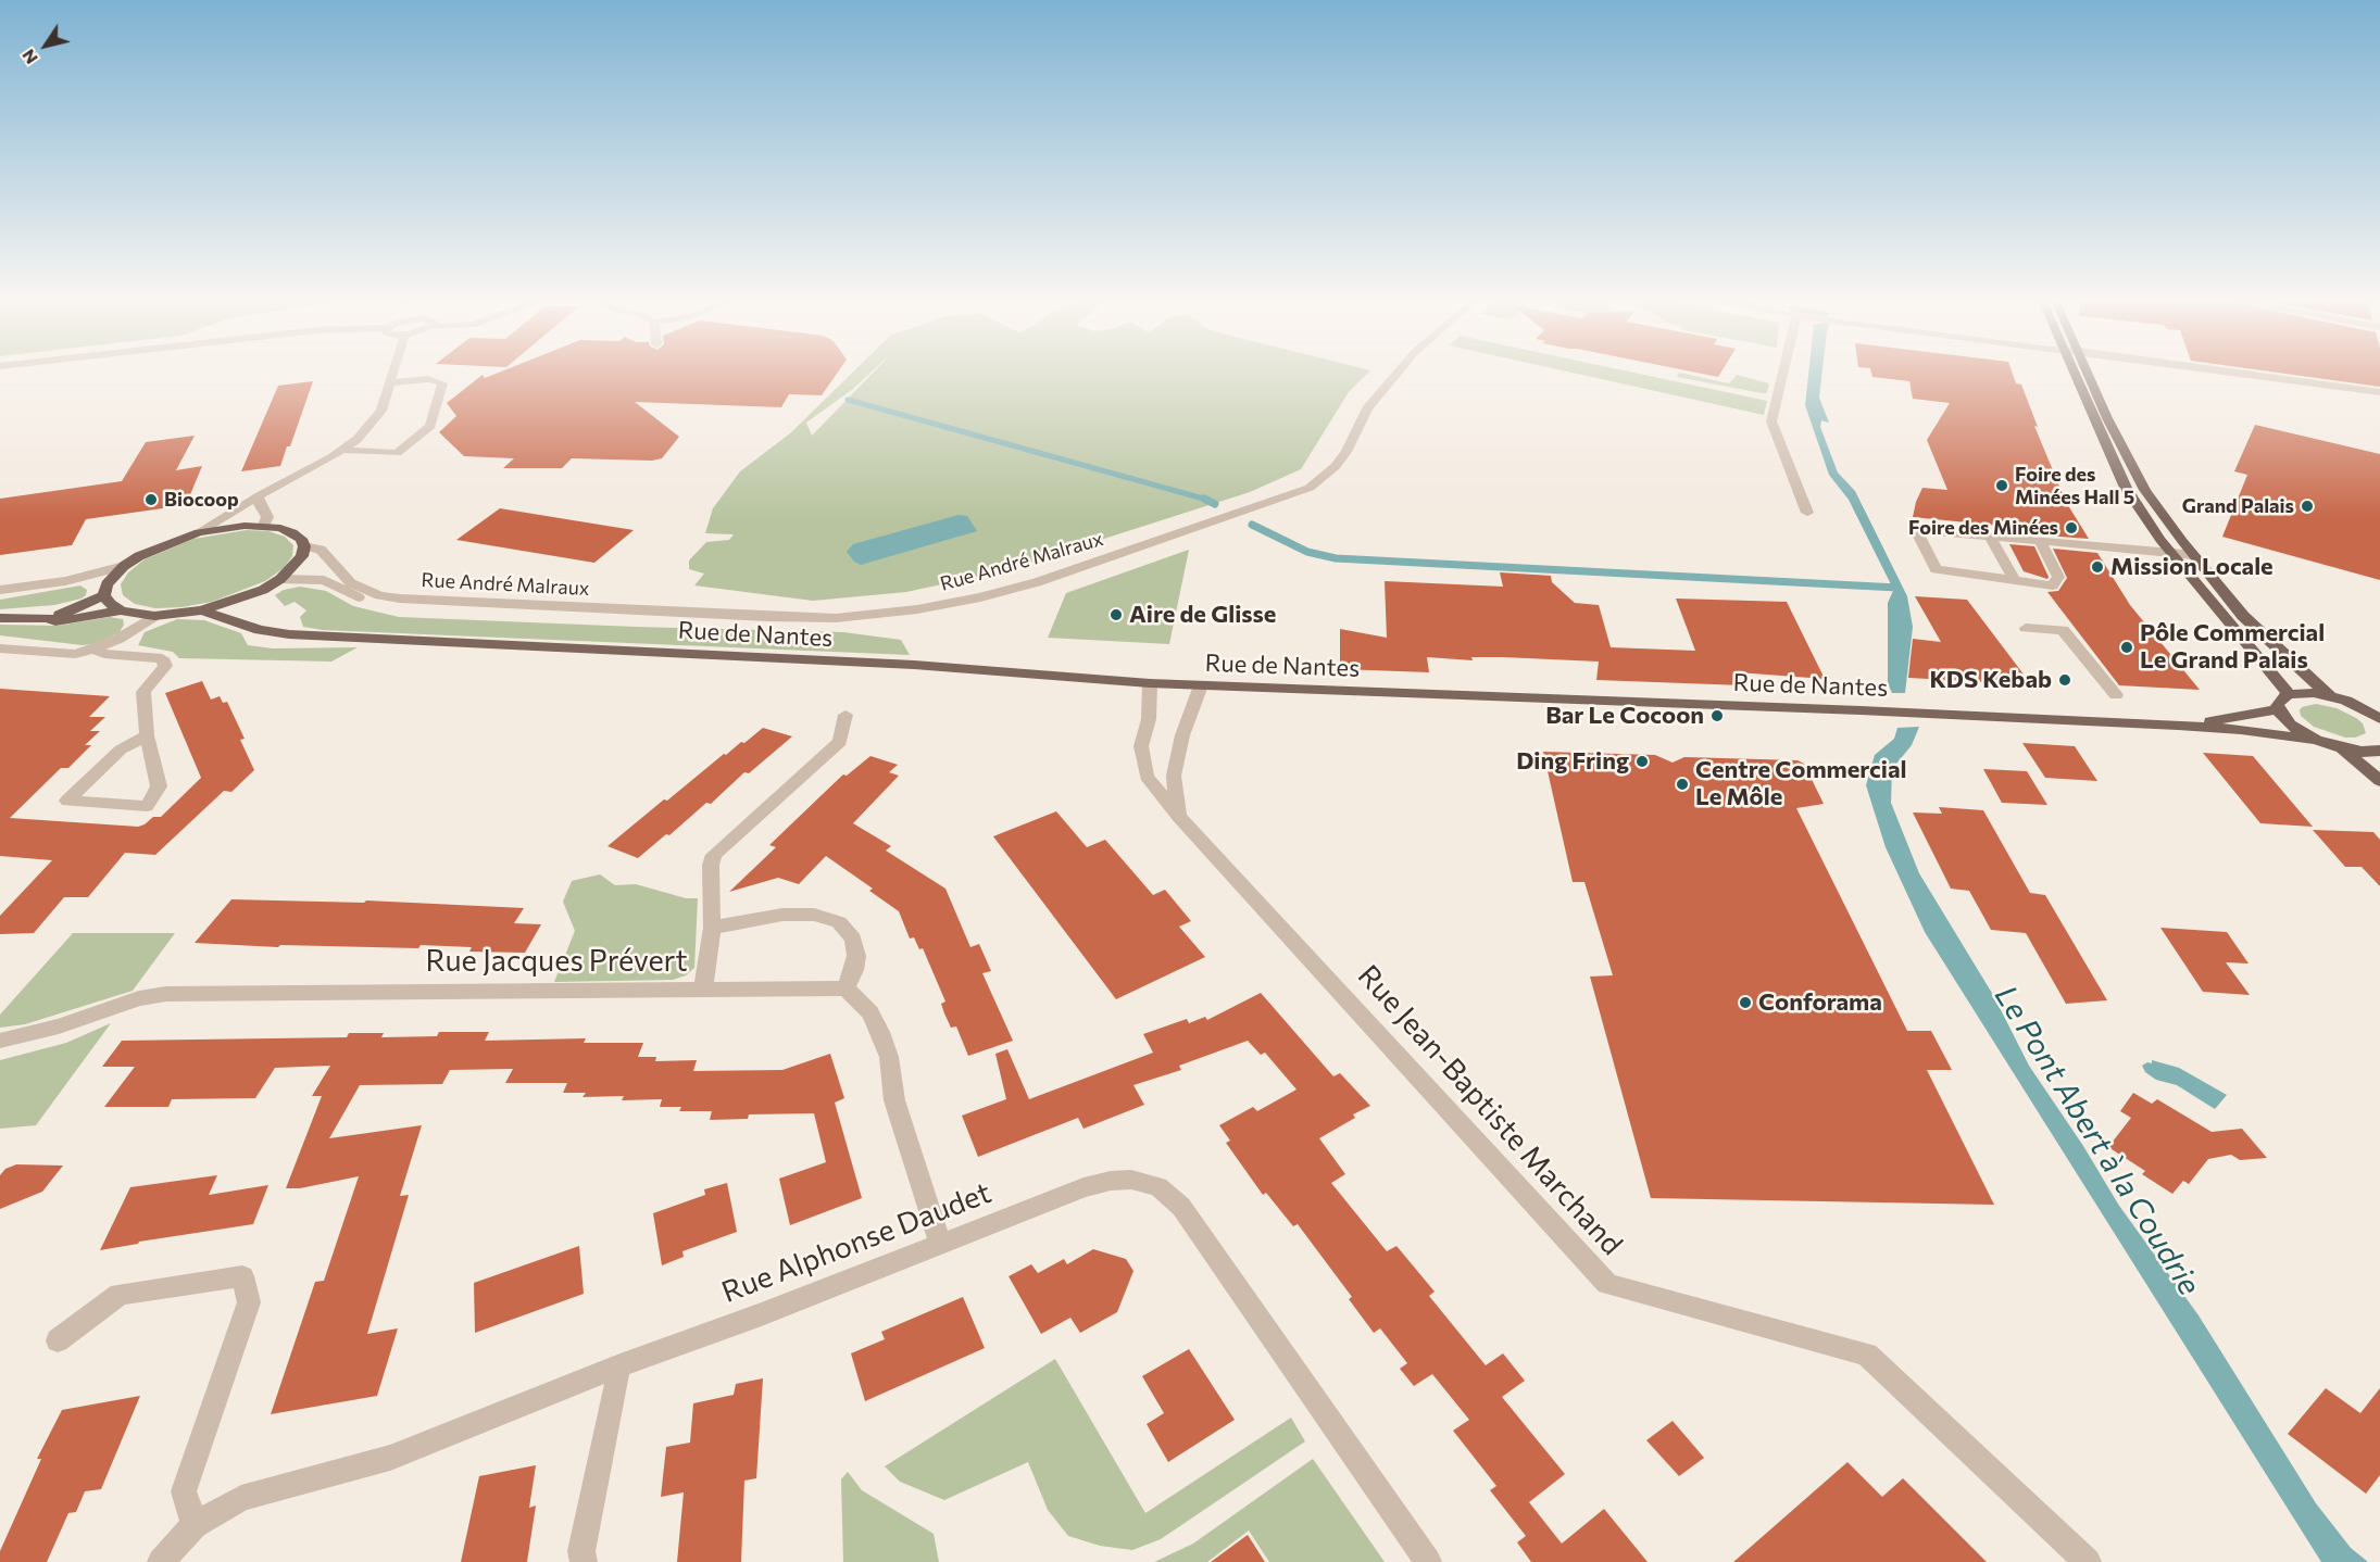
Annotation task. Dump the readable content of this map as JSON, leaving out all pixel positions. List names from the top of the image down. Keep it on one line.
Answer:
{"streets":{"main road":["Rue de Nantes"],"street":["Rue André Malraux","Rue Jacques Prévert","Rue Jean-Baptiste Marchand","Rue Alphonse Daudet"]},"crossings":[["Rue de Nantes","Rue Jean-Baptiste Marchand"]],"water":["Le Pont Abert à la Coudrie"],"places":["Foire des Minées Hall 5","Biocoop","Grand Palais","Foire des Minées","Mission Locale","Aire de Glisse","Pôle Commercial Le Grand Palais","KDS Kebab","Bar Le Cocoon","Ding Fring","Centre Commercial Le Môle","Conforama"],"north":"bottom left"}
